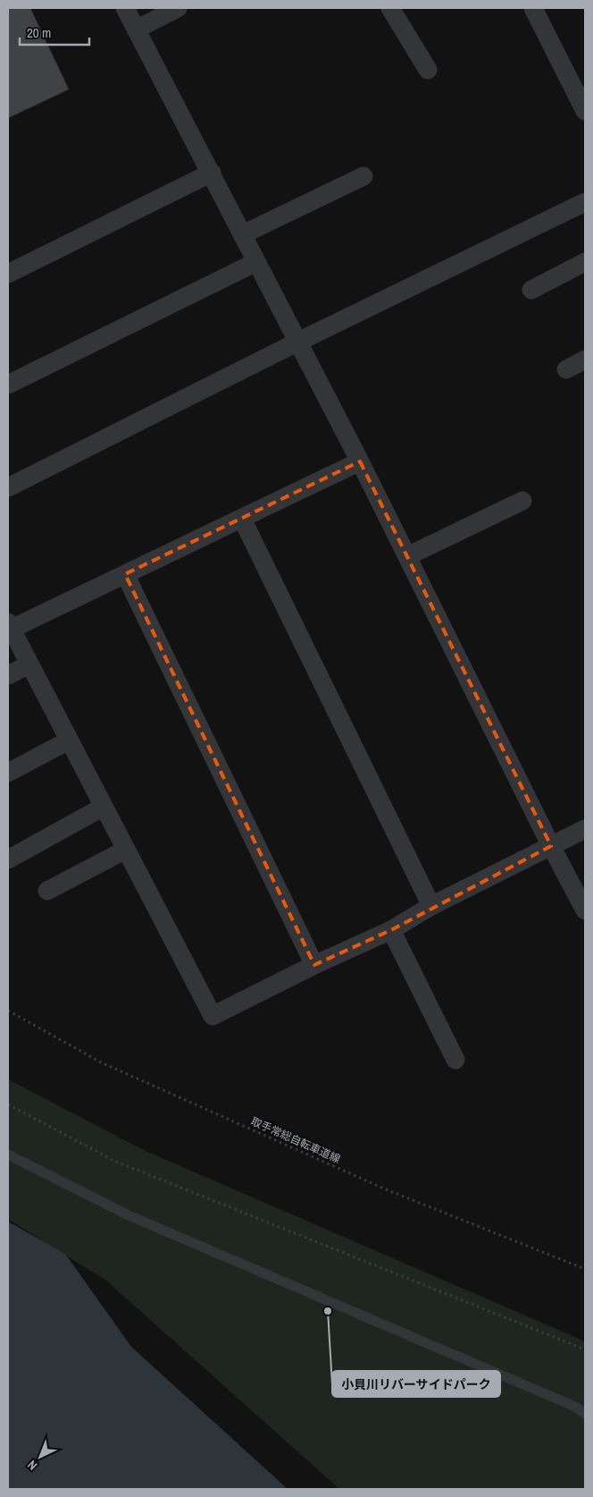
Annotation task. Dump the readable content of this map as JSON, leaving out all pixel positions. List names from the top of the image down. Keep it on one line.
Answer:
{"streets":{"path":["取手常総自転車道線"]},"places":["小貝川リバーサイドパーク"],"scale_bar":"20 m","north":"bottom left"}
